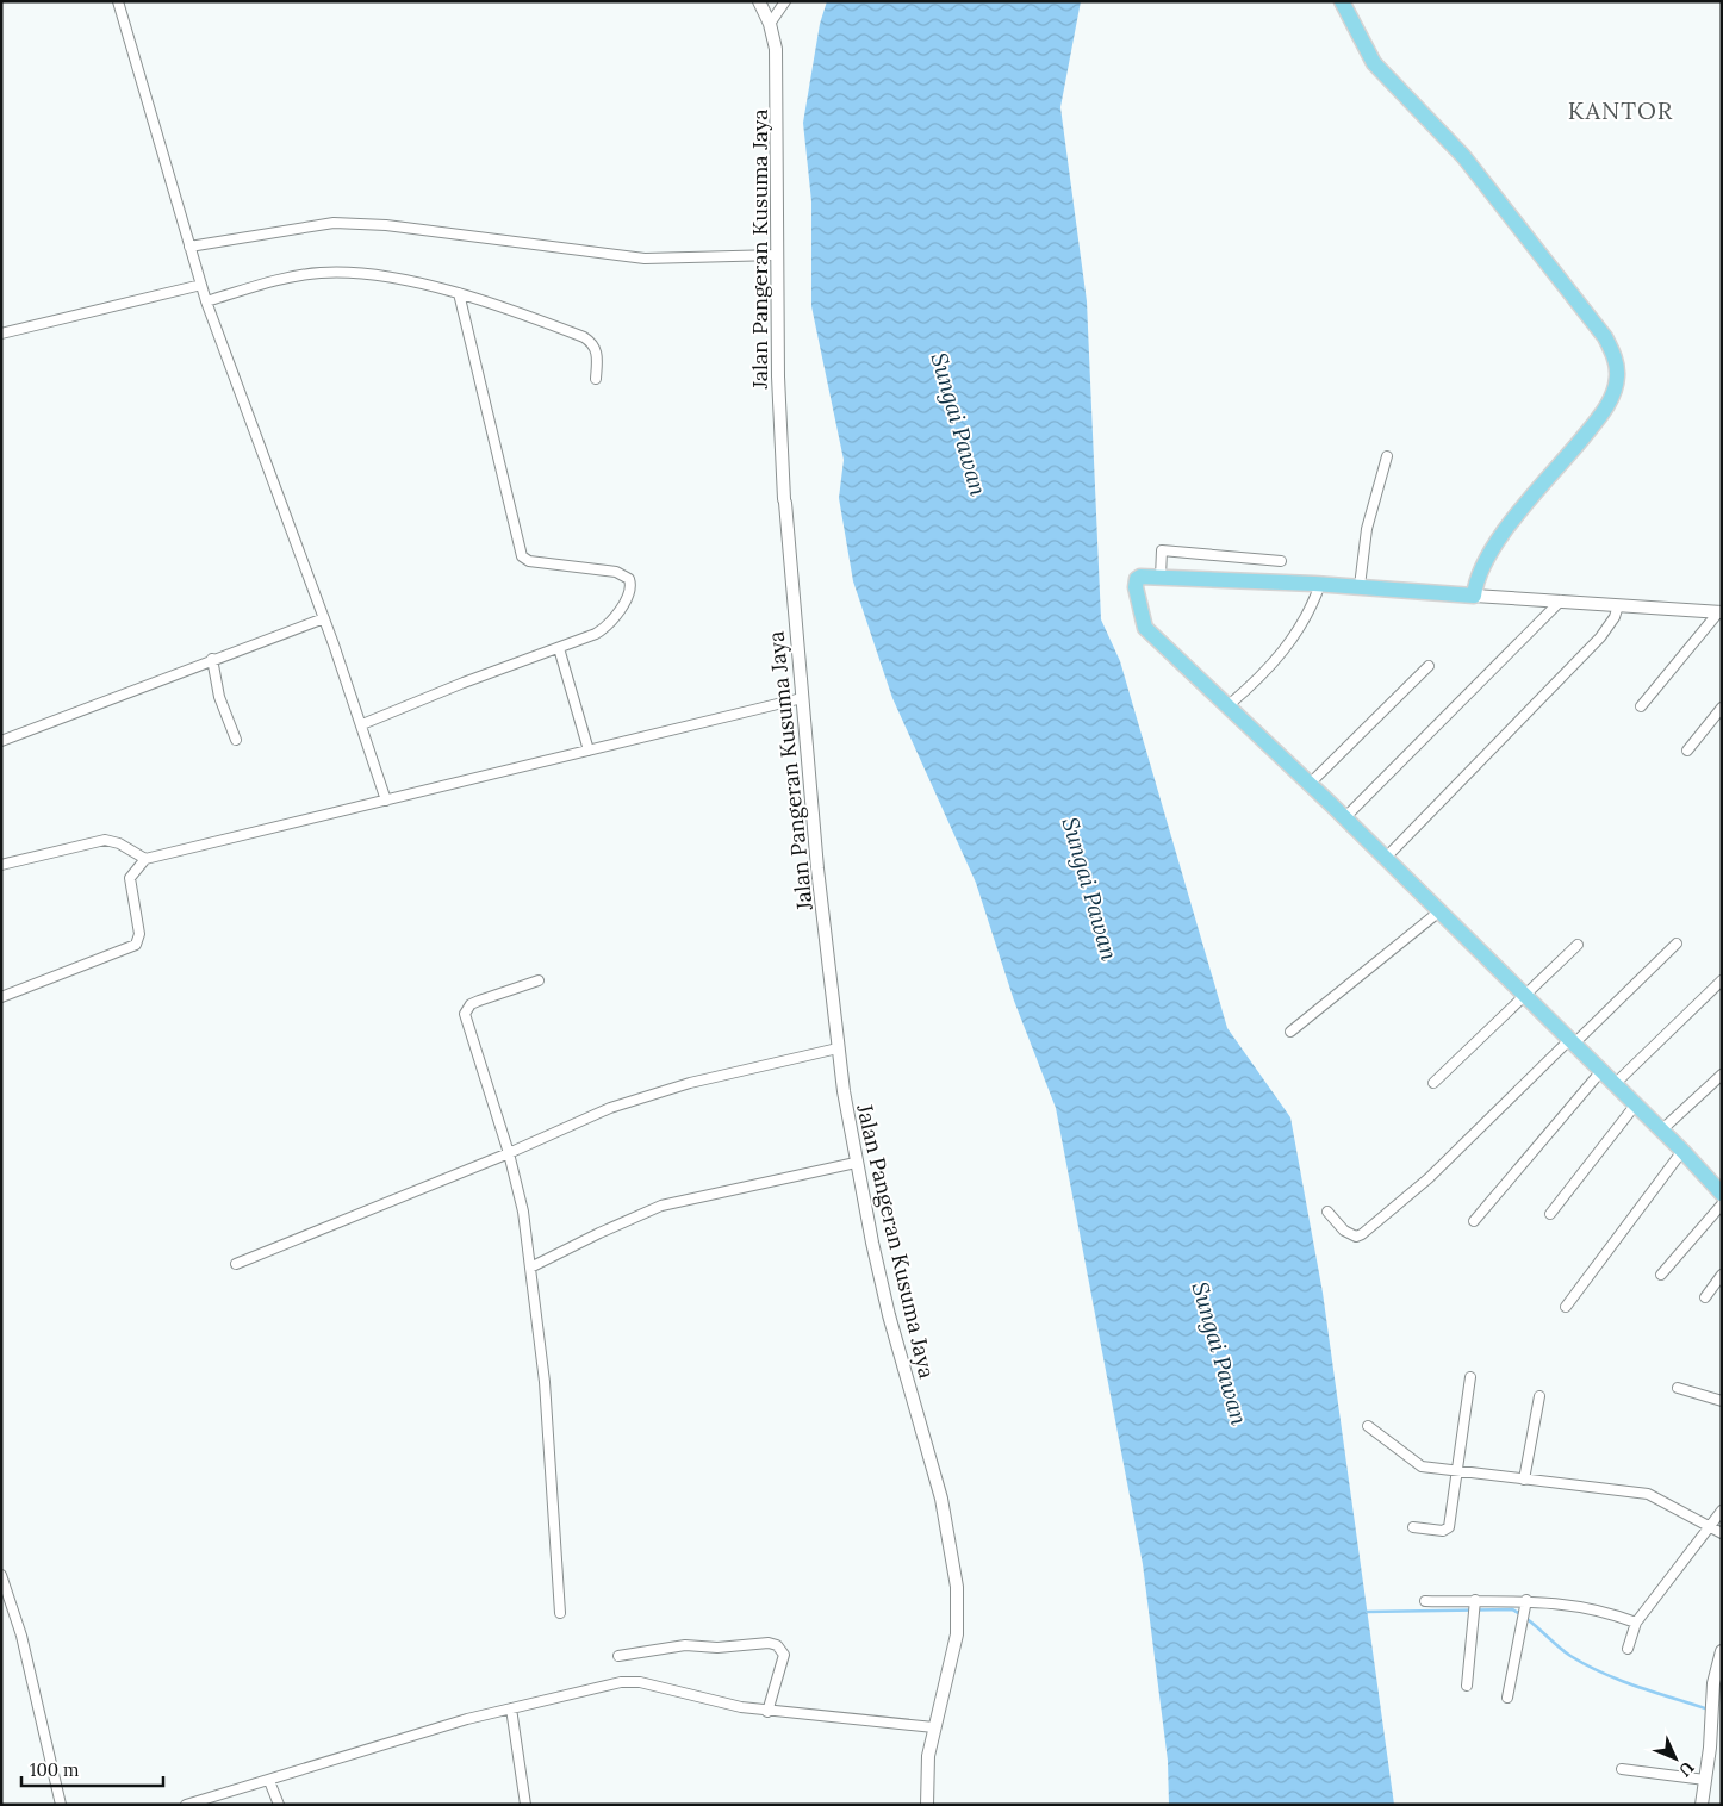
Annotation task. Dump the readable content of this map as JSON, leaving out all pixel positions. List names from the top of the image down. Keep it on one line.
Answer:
{"streets":{"street":["Jalan Pangeran Kusuma Jaya"]},"districts":["KANTOR"],"water":["Sungai Pawan"],"scale_bar":"100 m","north":"bottom right"}
